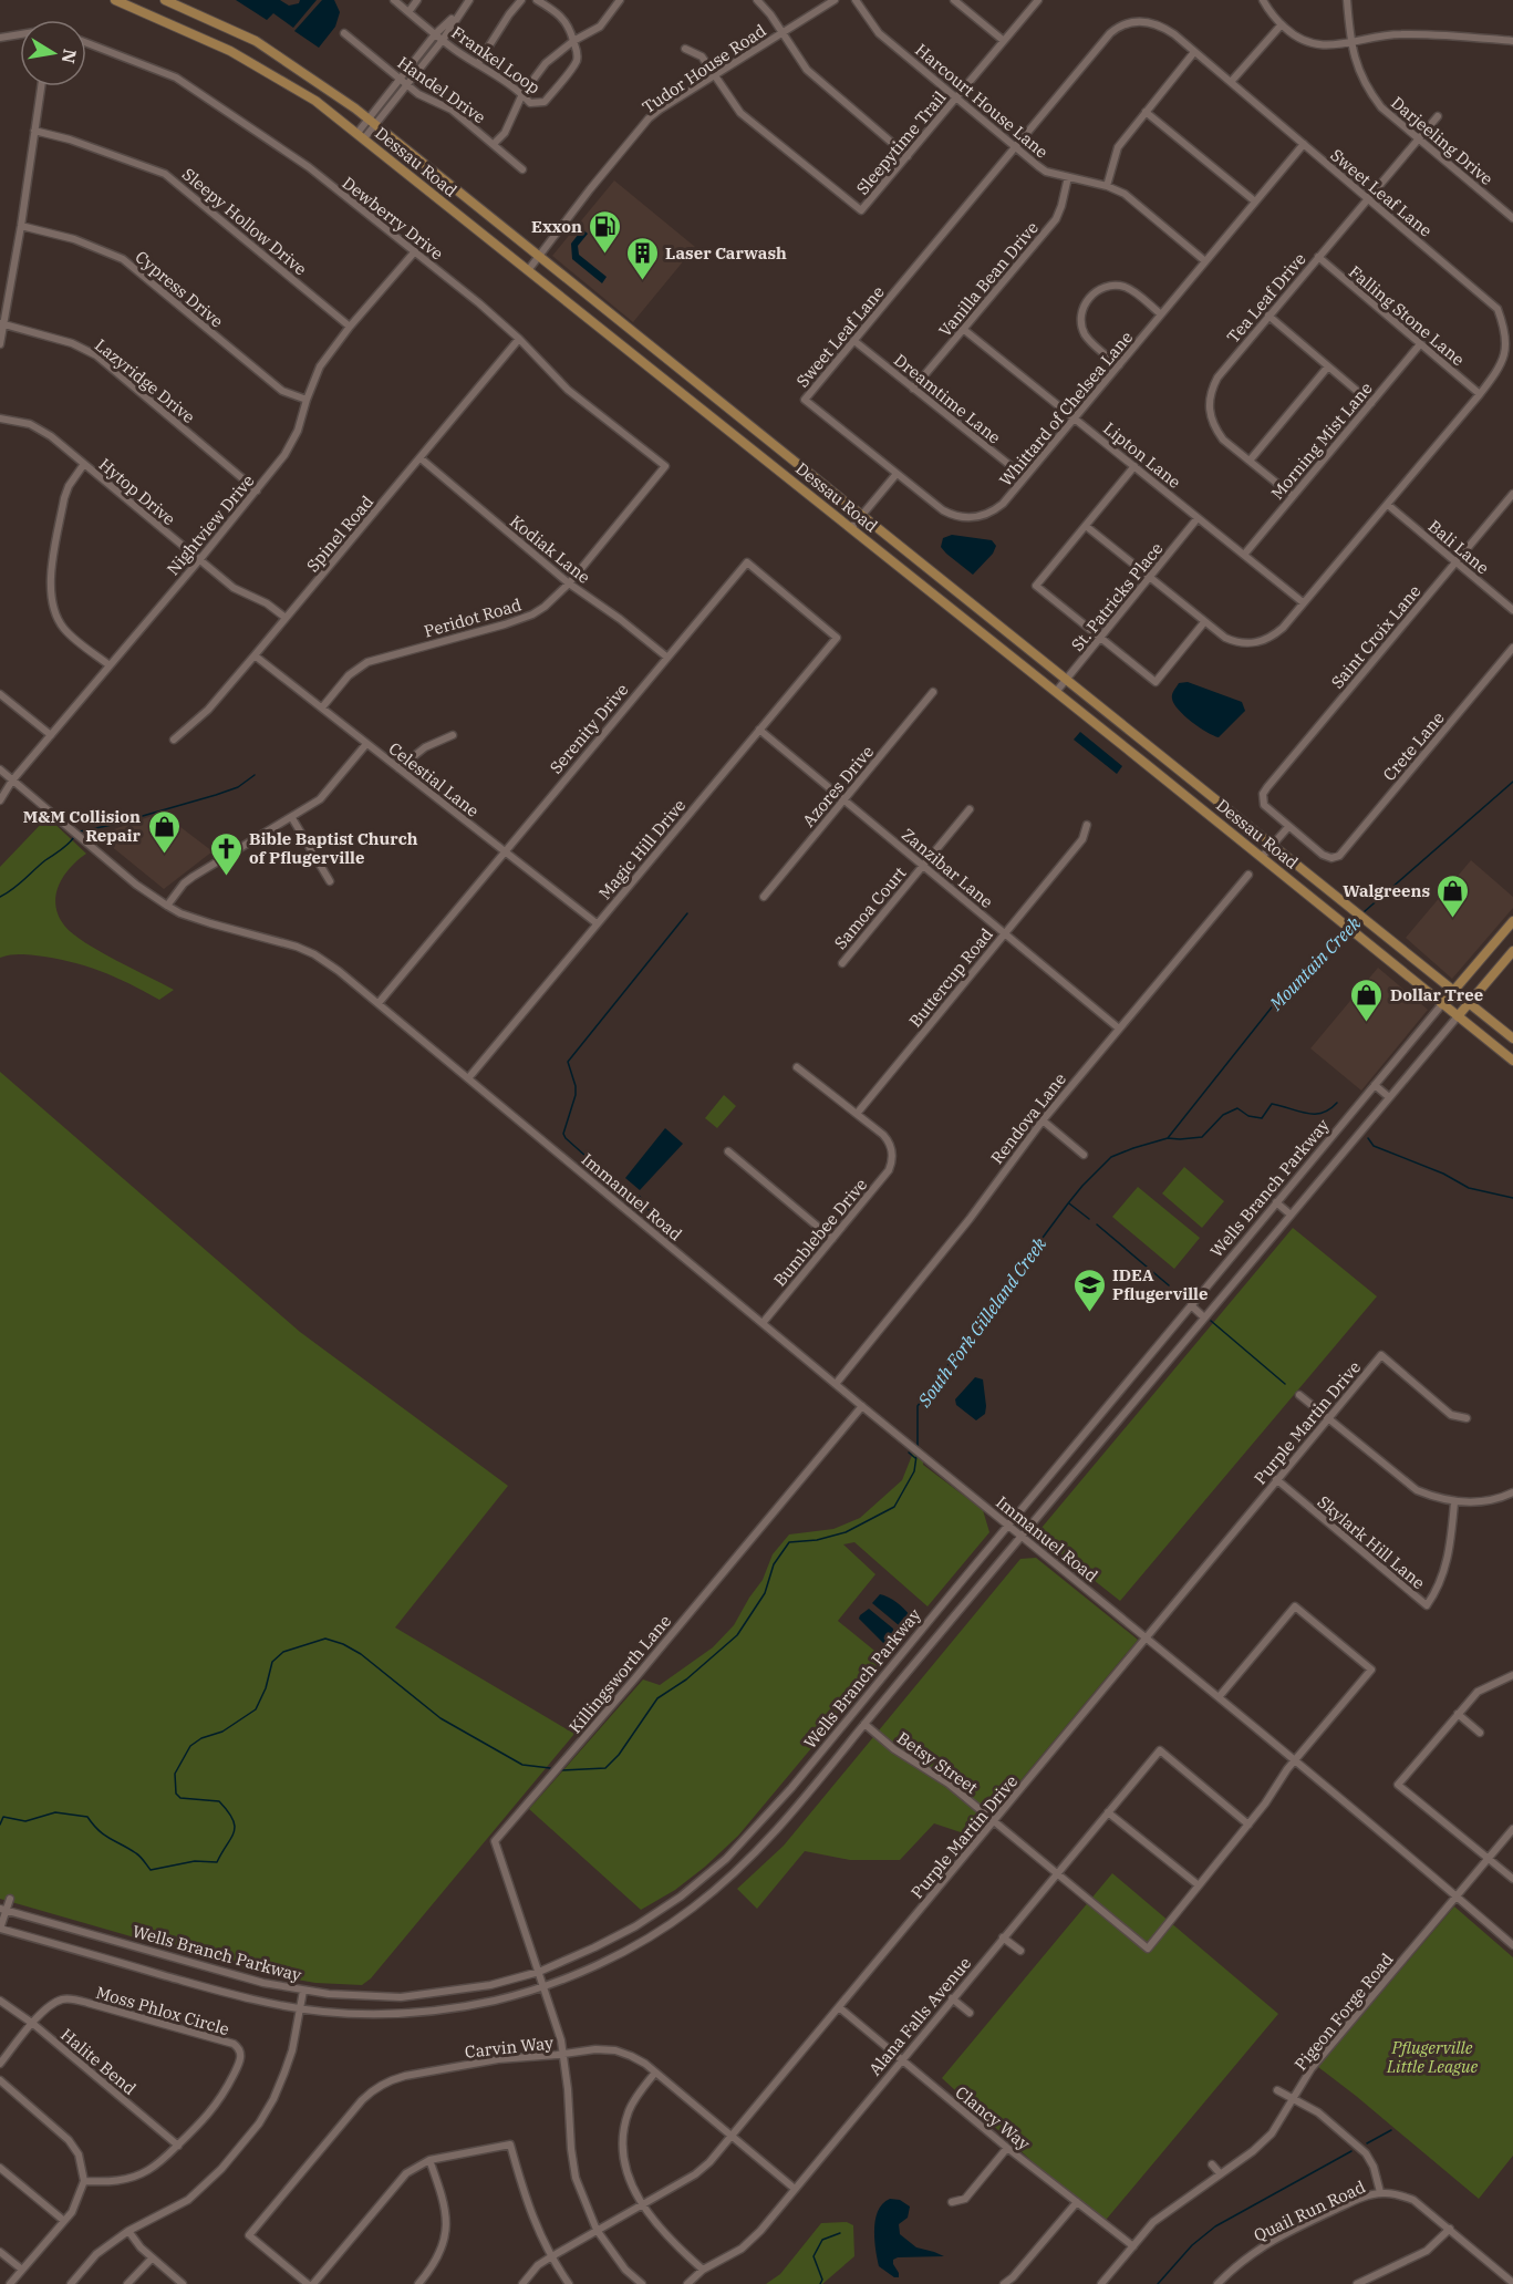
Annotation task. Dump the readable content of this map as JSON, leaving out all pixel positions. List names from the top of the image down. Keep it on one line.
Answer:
{"streets":{"main road":["Dessau Road","Wells Branch Parkway"],"street":["Frankel Loop","Tudor House Road","Handel Drive","Harcourt House Lane","Darjeeling Drive","Sleepytime Trail","Sweet Leaf Lane","Dewberry Drive","Sleepy Hollow Drive","Vanilla Bean Drive","Cypress Drive","Tea Leaf Drive","Falling Stone Lane","Lazyridge Drive","Dreamtime Lane","Whittard of Chelsea Lane","Morning Mist Lane","Lipton Lane","Hytop Drive","Nightview Drive","Spinel Road","Bali Lane","Kodiak Lane","St. Patricks Place","Peridot Road","Saint Croix Lane","Serenity Drive","Crete Lane","Celestial Lane","Azores Drive","Magic Hill Drive","Zanzibar Lane","Samoa Court","Buttercup Road","Rendova Lane","Immanuel Road","Bumblebee Drive","Purple Martin Drive","Skylark Hill Lane","Killingsworth Lane","Betsy Street","Moss Phlox Circle","Pigeon Forge Road","Alana Falls Avenue","Carvin Way","Halite Bend","Clancy Way","Quail Run Road"]},"crossings":[["Tudor House Road","Sleepytime Trail"],["Tudor House Road","Dessau Road"],["Harcourt House Lane","Sleepytime Trail"],["Harcourt House Lane","Sweet Leaf Lane"],["Harcourt House Lane","Vanilla Bean Drive"],["Harcourt House Lane","Whittard of Chelsea Lane"],["Darjeeling Drive","Tea Leaf Drive"],["Dessau Road","St. Patricks Place"],["Dessau Road","Wells Branch Parkway"],["Sweet Leaf Lane","Tea Leaf Drive"],["Sweet Leaf Lane","Falling Stone Lane"],["Sweet Leaf Lane","Dreamtime Lane"],["Sweet Leaf Lane","Whittard of Chelsea Lane"],["Sweet Leaf Lane","Lipton Lane"],["Sweet Leaf Lane","Bali Lane"],["Sweet Leaf Lane","St. Patricks Place"],["Dewberry Drive","Nightview Drive"],["Dewberry Drive","Spinel Road"],["Dewberry Drive","Peridot Road"],["Sleepy Hollow Drive","Nightview Drive"],["Vanilla Bean Drive","Dreamtime Lane"],["Vanilla Bean Drive","Lipton Lane"],["Cypress Drive","Nightview Drive"],["Tea Leaf Drive","Falling Stone Lane"],["Tea Leaf Drive","Morning Mist Lane"],["Falling Stone Lane","Morning Mist Lane"],["Lazyridge Drive","Nightview Drive"],["Dreamtime Lane","Whittard of Chelsea Lane"],["Whittard of Chelsea Lane","Lipton Lane"],["Morning Mist Lane","Lipton Lane"],["Lipton Lane","St. Patricks Place"],["Hytop Drive","Nightview Drive"],["Hytop Drive","Spinel Road"],["Nightview Drive","Immanuel Road"],["Spinel Road","Kodiak Lane"],["Spinel Road","Celestial Lane"],["Bali Lane","Saint Croix Lane"],["Kodiak Lane","Peridot Road"],["Kodiak Lane","Serenity Drive"],["Peridot Road","Celestial Lane"],["Saint Croix Lane","Crete Lane"],["Serenity Drive","Celestial Lane"],["Serenity Drive","Magic Hill Drive"],["Serenity Drive","Immanuel Road"],["Celestial Lane","Magic Hill Drive"],["Azores Drive","Zanzibar Lane"],["Magic Hill Drive","Zanzibar Lane"],["Magic Hill Drive","Immanuel Road"],["Zanzibar Lane","Samoa Court"],["Zanzibar Lane","Buttercup Road"],["Zanzibar Lane","Rendova Lane"],["Buttercup Road","Bumblebee Drive"],["Rendova Lane","Immanuel Road"],["Wells Branch Parkway","Immanuel Road"],["Wells Branch Parkway","Killingsworth Lane"],["Wells Branch Parkway","Betsy Street"],["Immanuel Road","Bumblebee Drive"],["Immanuel Road","Purple Martin Drive"],["Immanuel Road","Killingsworth Lane"],["Immanuel Road","Pigeon Forge Road"],["Purple Martin Drive","Skylark Hill Lane"],["Purple Martin Drive","Killingsworth Lane"],["Purple Martin Drive","Betsy Street"],["Purple Martin Drive","Carvin Way"],["Purple Martin Drive","Clancy Way"],["Killingsworth Lane","Carvin Way"],["Betsy Street","Alana Falls Avenue"],["Moss Phlox Circle","Halite Bend"],["Pigeon Forge Road","Clancy Way"],["Alana Falls Avenue","Carvin Way"],["Alana Falls Avenue","Clancy Way"]],"water":["Mountain Creek","South Fork Gilleland Creek"],"parks":["Pflugerville Little League"],"places":{"fuel station":["Exxon"],"building":["Laser Carwash"],"shop":["M&M Collision Repair","Walgreens","Dollar Tree"],"church":["Bible Baptist Church of Pflugerville"],"school or university":["IDEA Pflugerville"]},"north":"right"}
